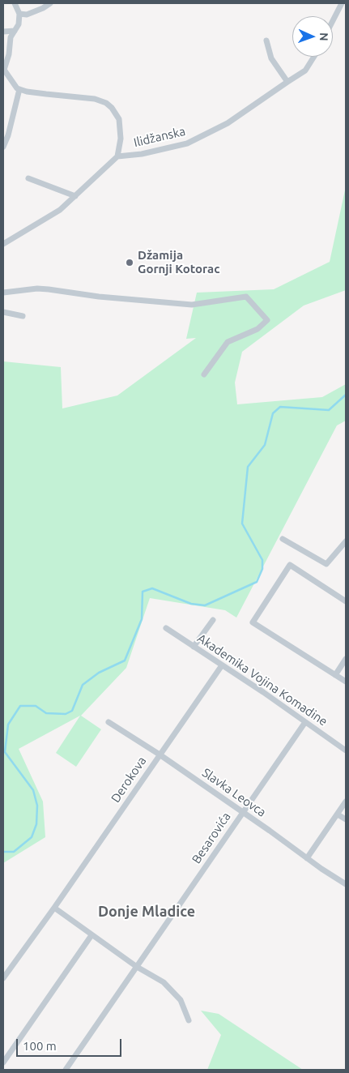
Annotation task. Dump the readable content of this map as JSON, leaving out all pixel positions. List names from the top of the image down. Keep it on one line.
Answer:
{"streets":{"street":["Ilidžanska","Akademika Vojina Komadine","Derokova","Slavka Leovca","Besarovića"]},"crossings":[["Akademika Vojina Komadine","Derokova"],["Akademika Vojina Komadine","Besarovića"],["Derokova","Slavka Leovca"],["Slavka Leovca","Besarovića"]],"districts":["Donje Mladice"],"places":["Džamija Gornji Kotorac"],"scale_bar":"100 m","north":"right"}
